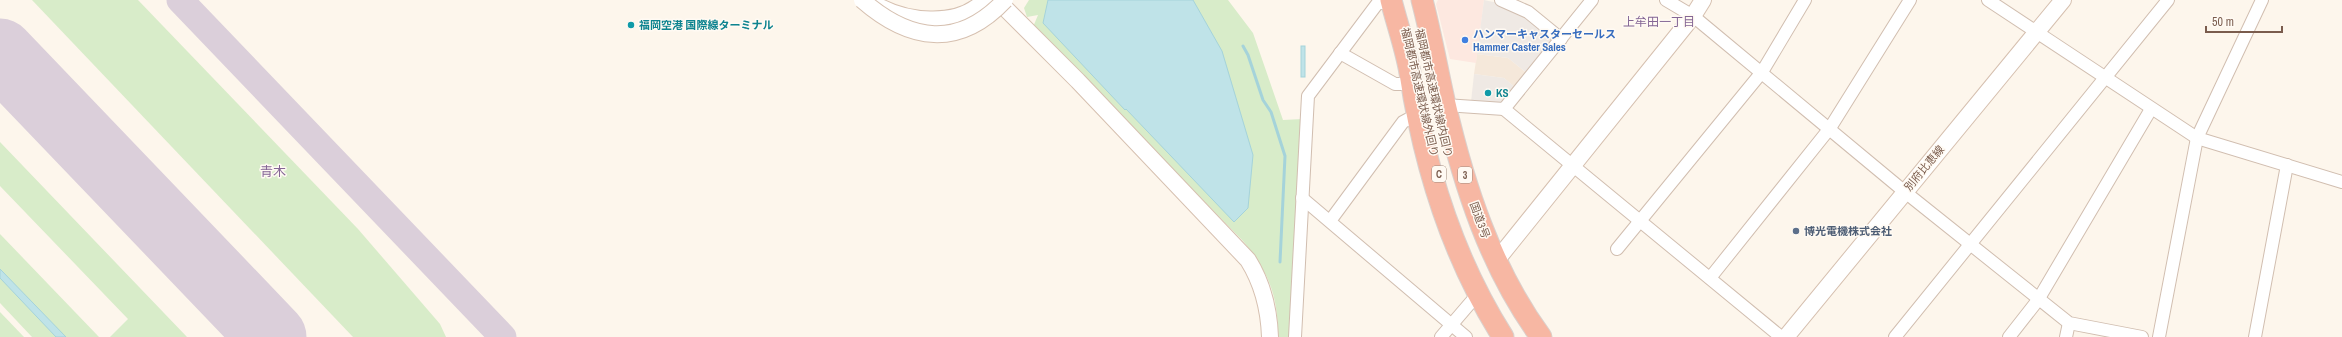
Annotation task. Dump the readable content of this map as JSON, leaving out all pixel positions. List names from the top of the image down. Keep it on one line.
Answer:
{"streets":{"highway":["福岡都市高速環状線外回り","福岡都市高速環状線内回り","C","3","国道3号"],"street":["別府比恵線"]},"districts":["上牟田一丁目","青木"],"places":["福岡空港 国際線ターミナル","ハンマーキャスターセールス Hammer Caster Sales","KS","博光電機株式会社"],"scale_bar":"50 m"}
